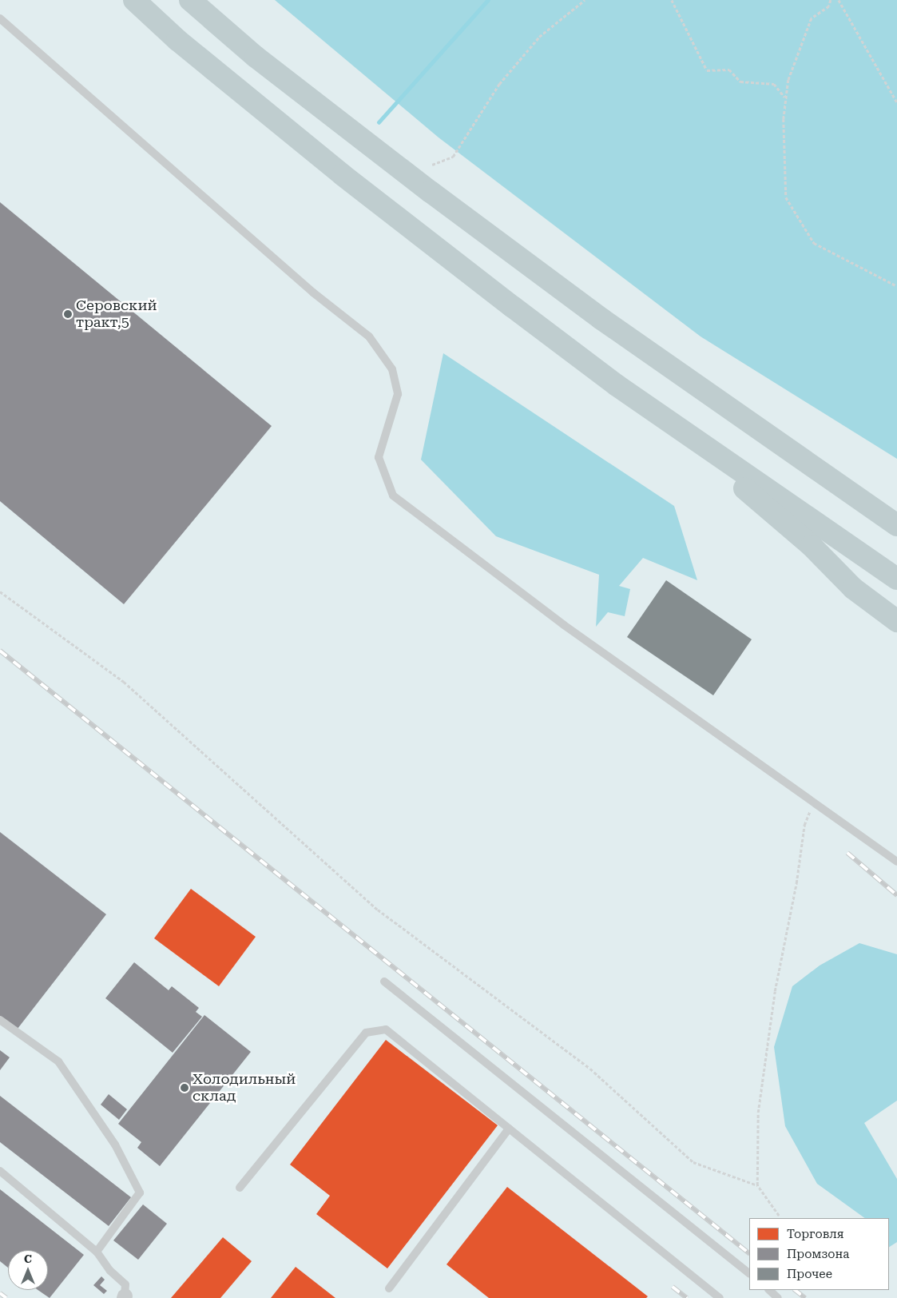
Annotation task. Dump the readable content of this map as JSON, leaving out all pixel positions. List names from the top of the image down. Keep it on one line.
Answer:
{"places":["Серовский тракт,5","Холодильный склад"],"legend":["Торговля","Промзона","Прочее"],"north":"top"}
